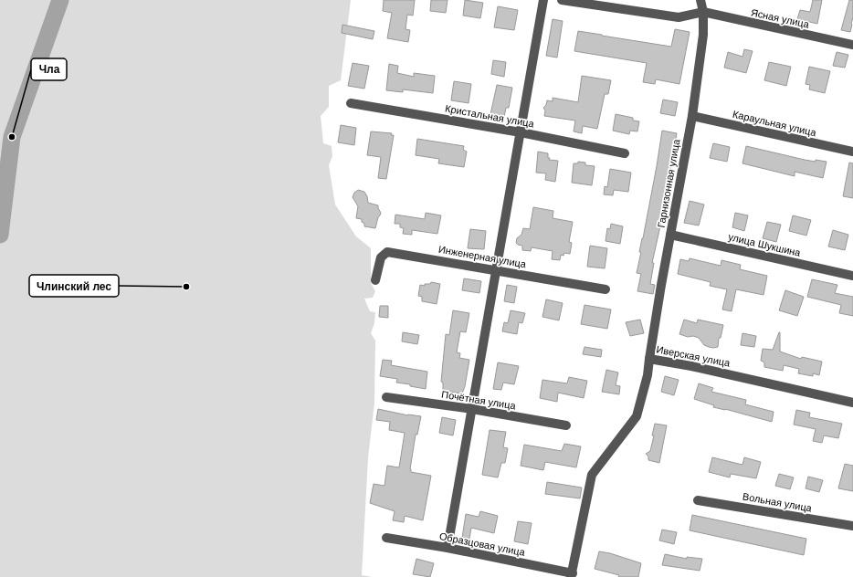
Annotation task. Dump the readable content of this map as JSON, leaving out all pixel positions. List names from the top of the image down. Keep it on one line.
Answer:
{"streets":{"street":["Ясная улица","Кристальная улица","Караульная улица","Гарнизонная улица","улица Шукшина","Инженерная улица","Иверская улица","Почётная улица","Вольная улица","Образцовая улица"]},"crossings":[["Ясная улица","Гарнизонная улица"],["Караульная улица","Гарнизонная улица"],["Гарнизонная улица","улица Шукшина"],["Гарнизонная улица","Иверская улица"],["Иверская улица","Образцовая улица"]],"places":["Чла","Члинский лес"]}
